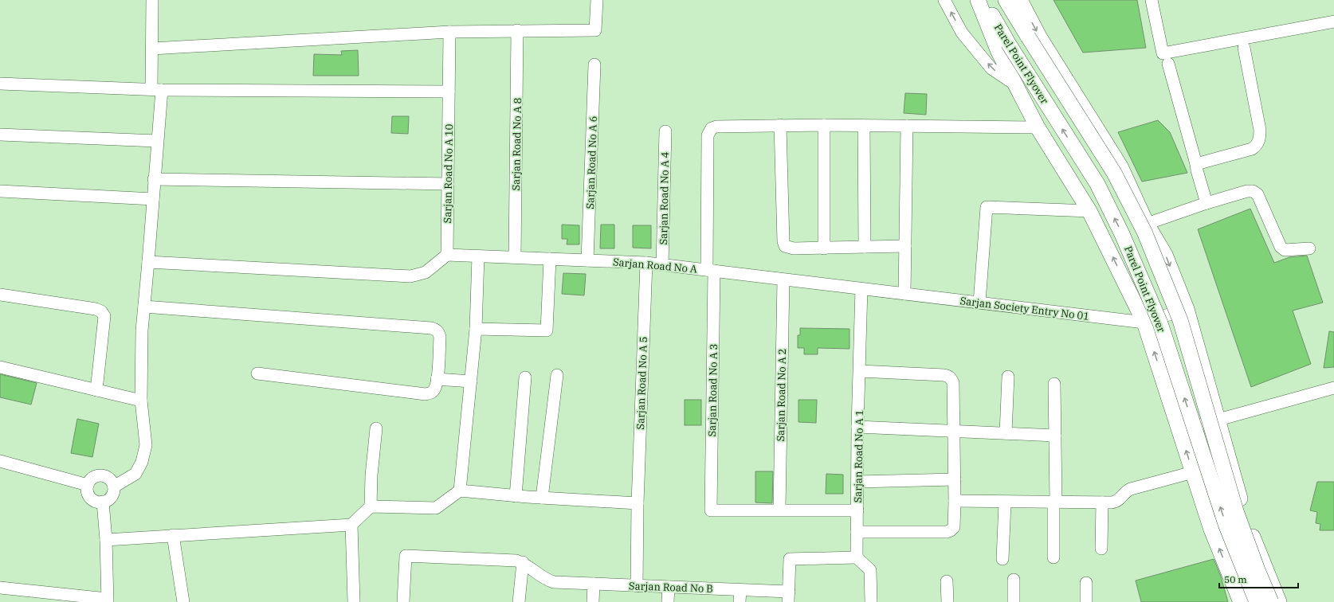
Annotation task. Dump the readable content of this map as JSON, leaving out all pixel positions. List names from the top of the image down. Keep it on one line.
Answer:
{"streets":{"main road":["Parel Point Flyover"],"street":["Sarjan Road No A 8","Sarjan Road No A 6","Sarjan Road No A 10","Sarjan Road No A 4","Sarjan Road No A","Sarjan Society Entry No 01","Sarjan Road No A 5","Sarjan Road No A 3","Sarjan Road No A 2","Sarjan Road No A 1","Sarjan Road No B"]},"crossings":[["Sarjan Road No A 8","Sarjan Road No A"],["Sarjan Road No A 6","Sarjan Road No A"],["Sarjan Road No A 10","Sarjan Road No A"],["Sarjan Road No A 4","Sarjan Road No A"],["Sarjan Road No A","Sarjan Society Entry No 01"],["Sarjan Road No A","Sarjan Road No A 5"],["Sarjan Road No A","Sarjan Road No A 3"],["Sarjan Road No A","Sarjan Road No A 2"],["Sarjan Road No A","Sarjan Road No A 1"],["Sarjan Society Entry No 01","Sarjan Road No A 1"],["Sarjan Road No A 5","Sarjan Road No B"],["Sarjan Road No A 3","Sarjan Road No A 2"]],"scale_bar":"50 m"}
